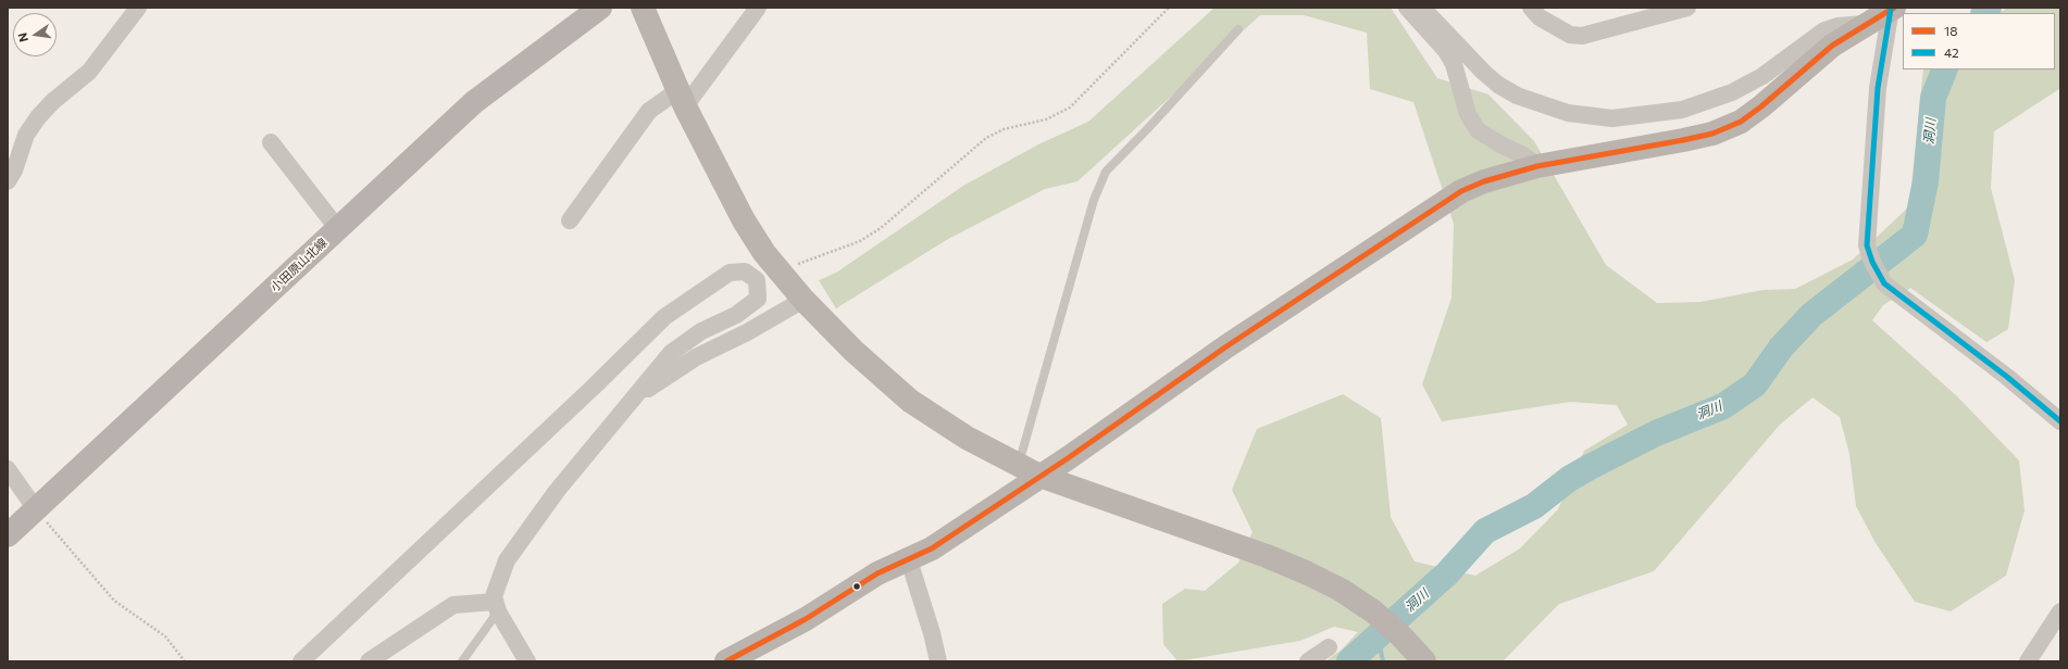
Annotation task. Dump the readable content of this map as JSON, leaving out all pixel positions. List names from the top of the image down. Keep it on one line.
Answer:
{"streets":{"main road":["小田原山北線"]},"water":["洞川"],"lines":["transit line 18","transit line 42"],"legend":["18","42"],"north":"left"}
